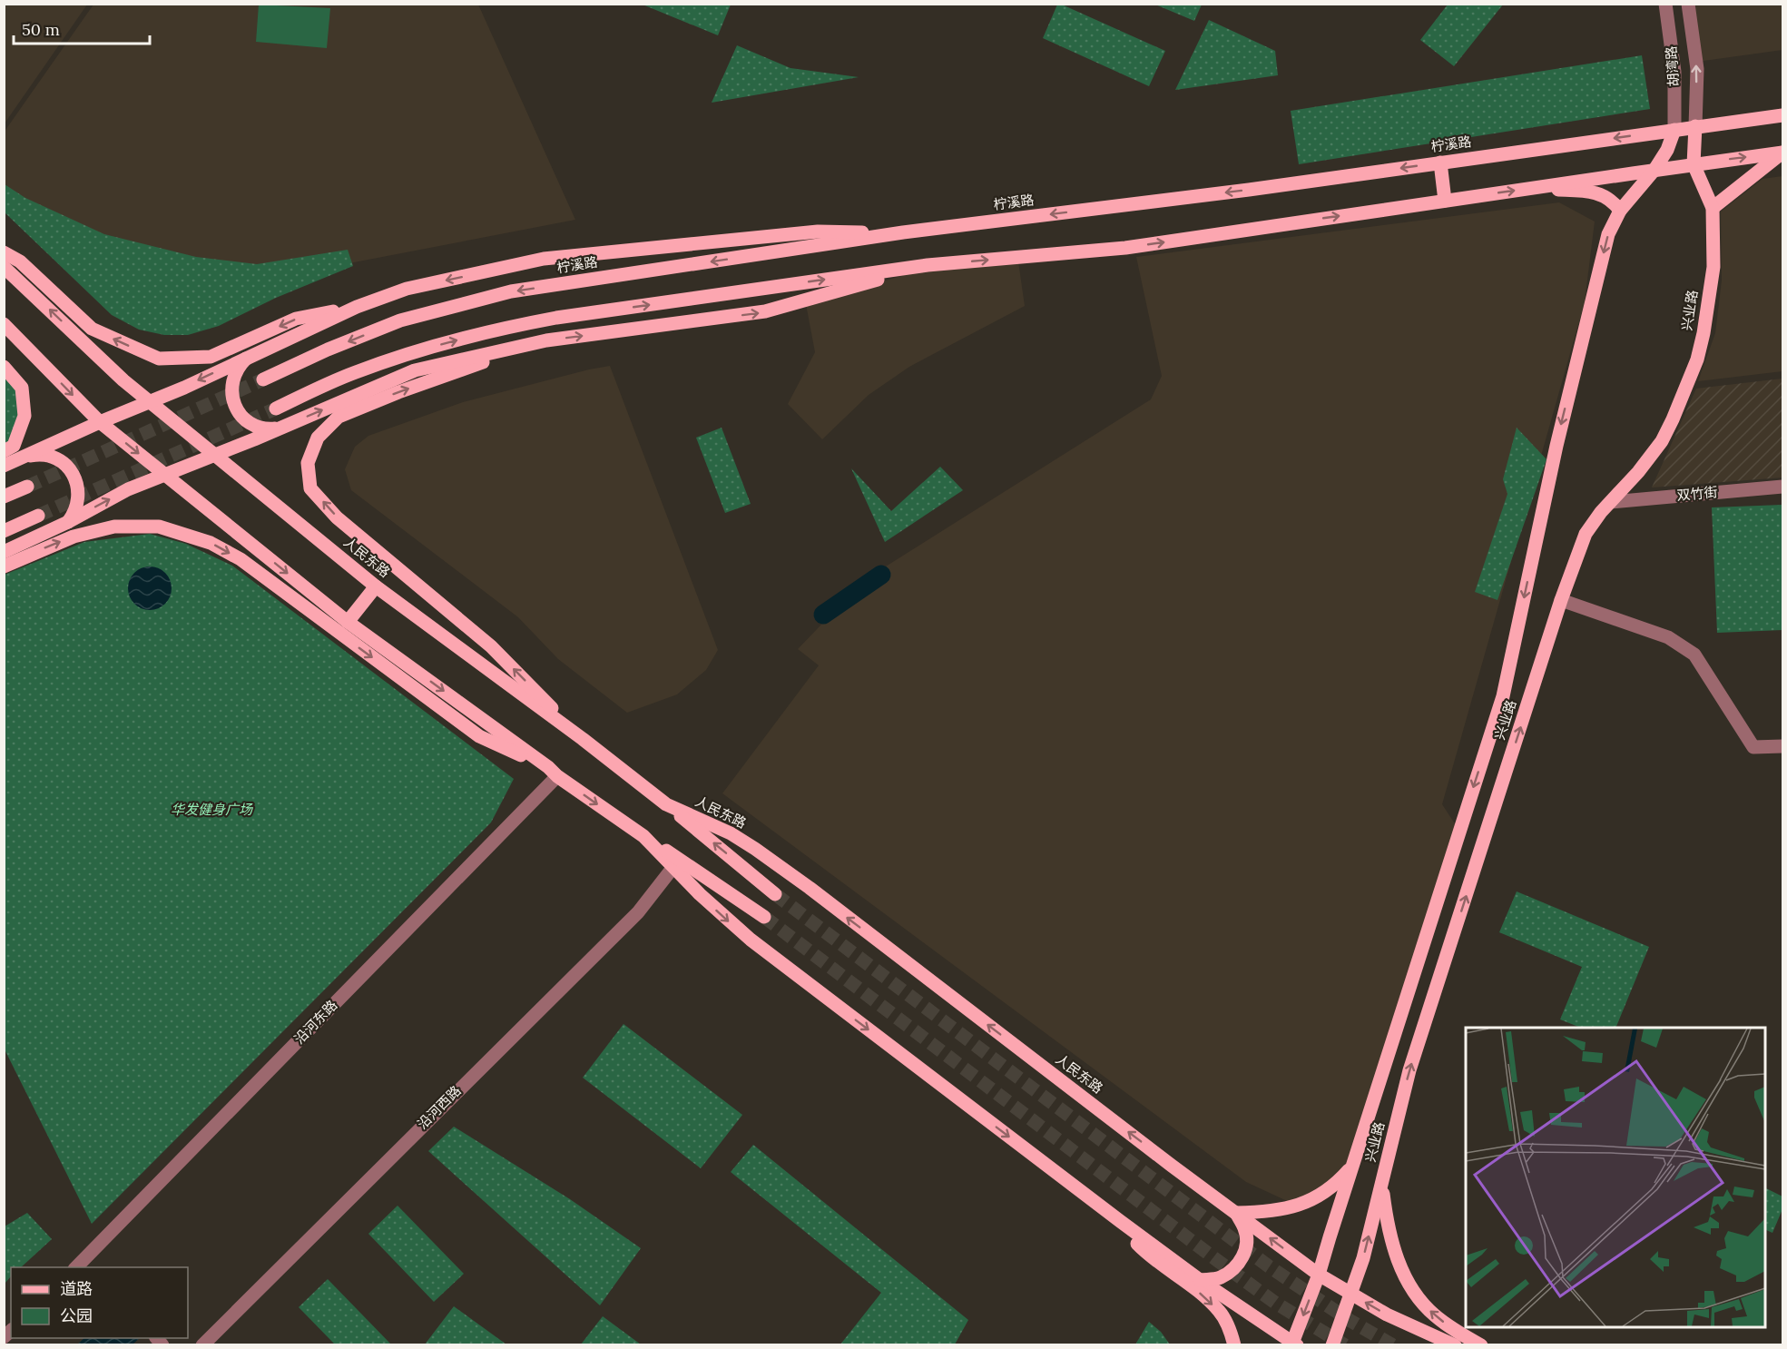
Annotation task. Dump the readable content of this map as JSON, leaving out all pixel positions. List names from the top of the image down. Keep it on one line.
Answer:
{"streets":{"main road":["柠溪路","兴业路","人民东路"],"street":["胡湾路","双竹街","沿河东路","沿河西路"]},"crossings":[["胡湾路","柠溪路"],["胡湾路","兴业路"],["柠溪路","兴业路"],["兴业路","双竹街"],["兴业路","人民东路"]],"parks":["华发健身广场"],"legend":["道路","公园"],"scale_bar":"50 m"}
